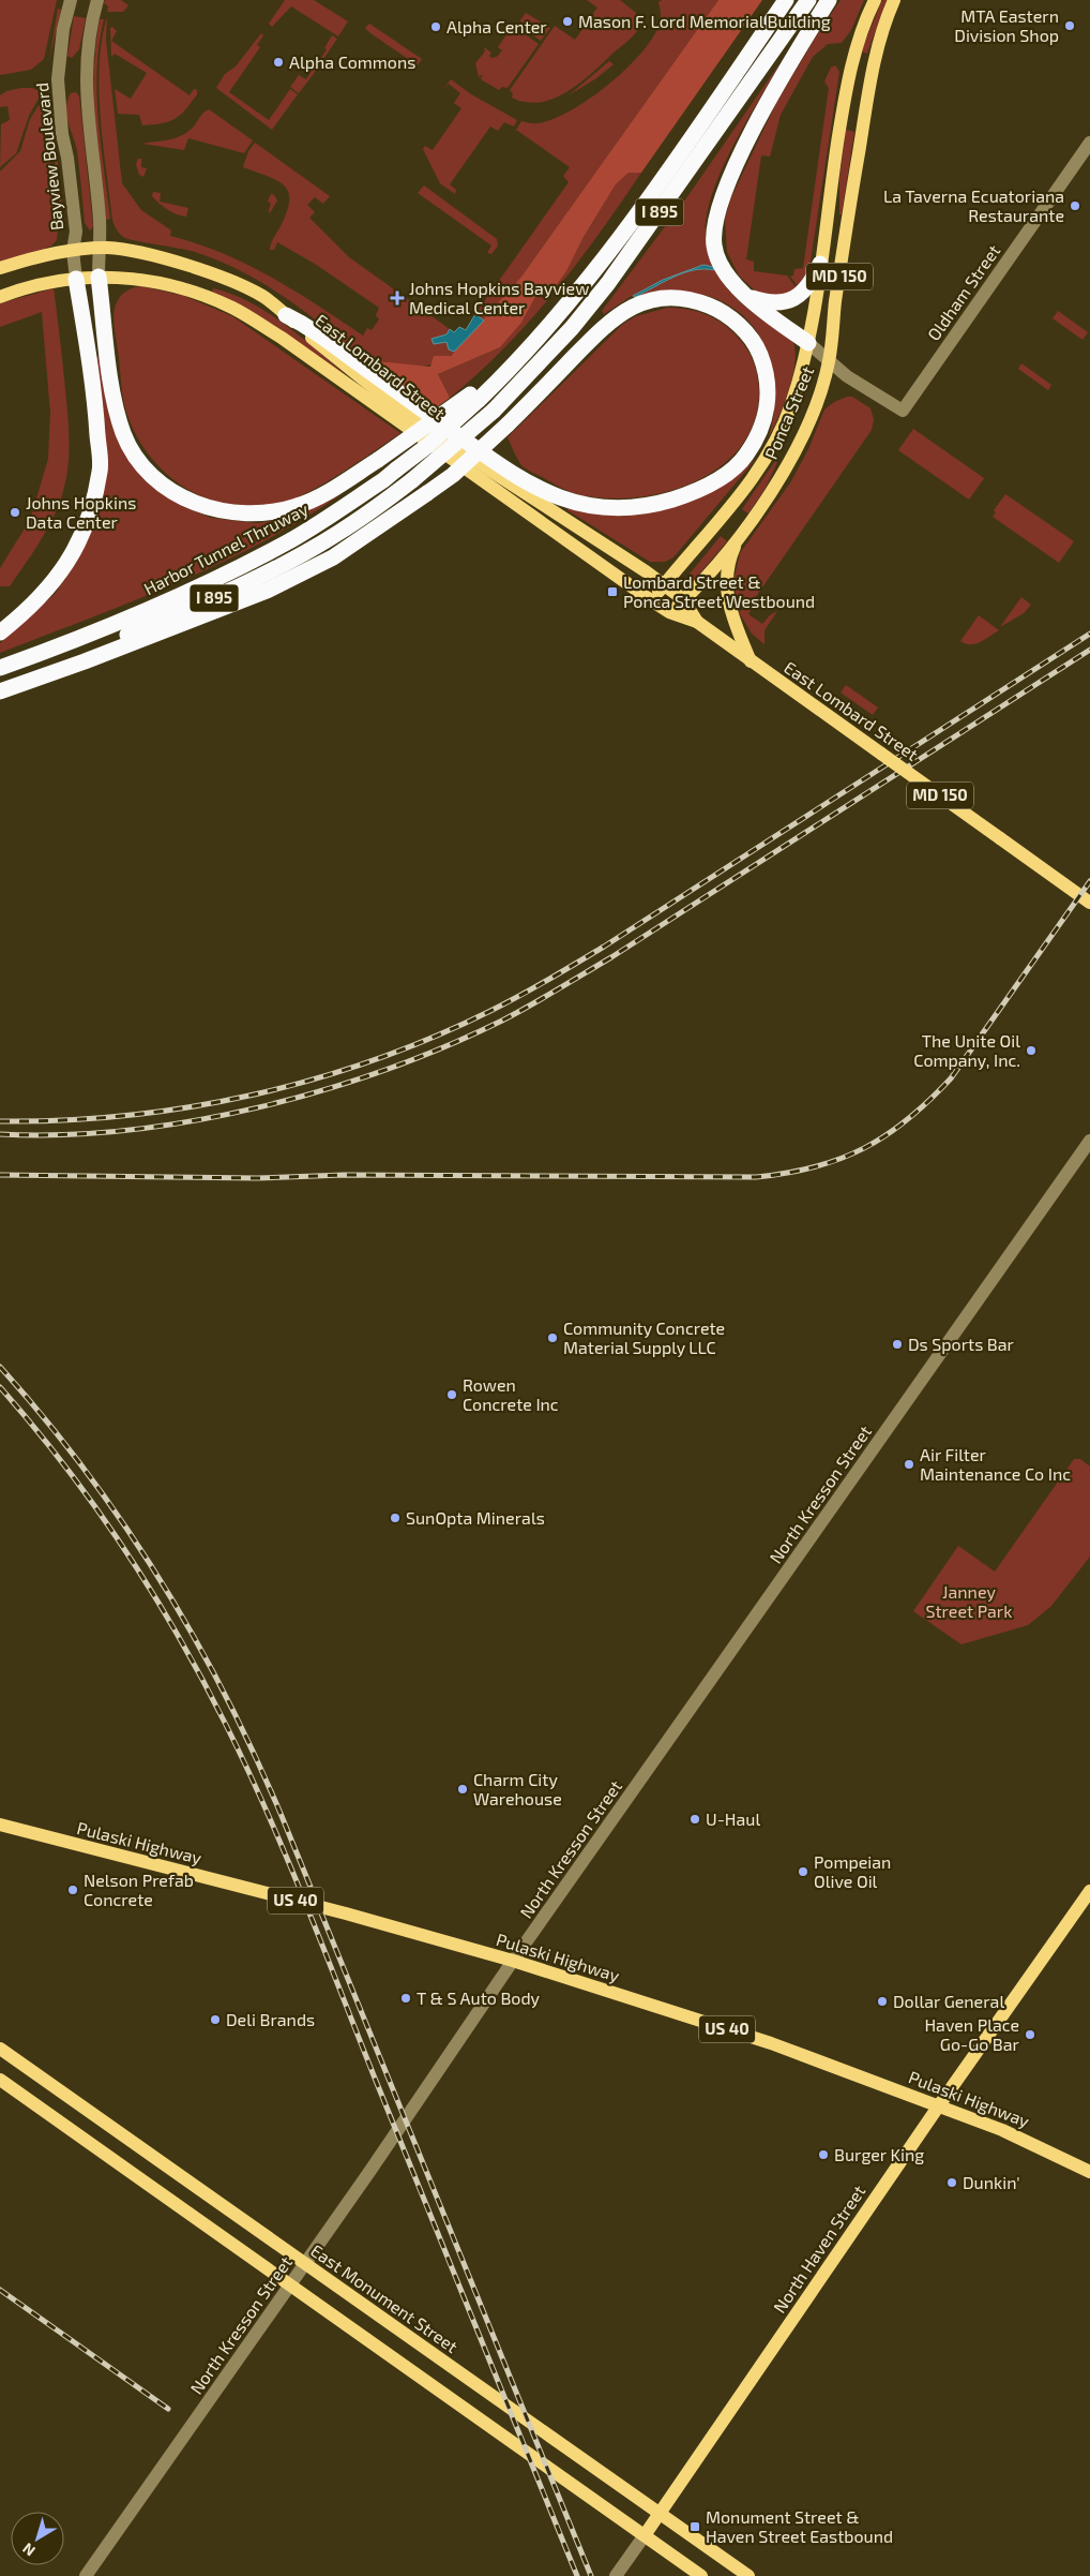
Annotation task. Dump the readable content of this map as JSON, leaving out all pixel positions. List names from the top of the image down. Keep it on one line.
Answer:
{"streets":{"highway":["I 895","Harbor Tunnel Thruway"],"main road":["MD 150","East Lombard Street","Ponca Street","Pulaski Highway","US 40","North Haven Street","East Monument Street"],"street":["Bayview Boulevard","Oldham Street","North Kresson Street"]},"crossings":[["Bayview Boulevard","East Lombard Street"],["MD 150","East Lombard Street"],["MD 150","Ponca Street"],["Oldham Street","Ponca Street"],["East Lombard Street","Ponca Street"],["North Kresson Street","Pulaski Highway"],["North Kresson Street","East Monument Street"],["Pulaski Highway","North Haven Street"],["North Haven Street","East Monument Street"]],"parks":["Janney Street Park"],"places":{"other":["Mason F. Lord Memorial Building","MTA Eastern Division Shop","Alpha Center","Alpha Commons","La Taverna Ecuatoriana Restaurante","Johns Hopkins Data Center","The Unite Oil Company, Inc.","Community Concrete Material Supply LLC","Ds Sports Bar","Rowen Concrete Inc","Air Filter Maintenance Co Inc","SunOpta Minerals","Charm City Warehouse","U-Haul","Pompeian Olive Oil","Nelson Prefab Concrete","T & S Auto Body","Dollar General","Deli Brands","Haven Place Go-Go Bar","Burger King","Dunkin'"],"health":["Johns Hopkins Bayview Medical Center"],"transit":["Lombard Street & Ponca Street Westbound","Monument Street & Haven Street Eastbound"]},"north":"bottom left"}
